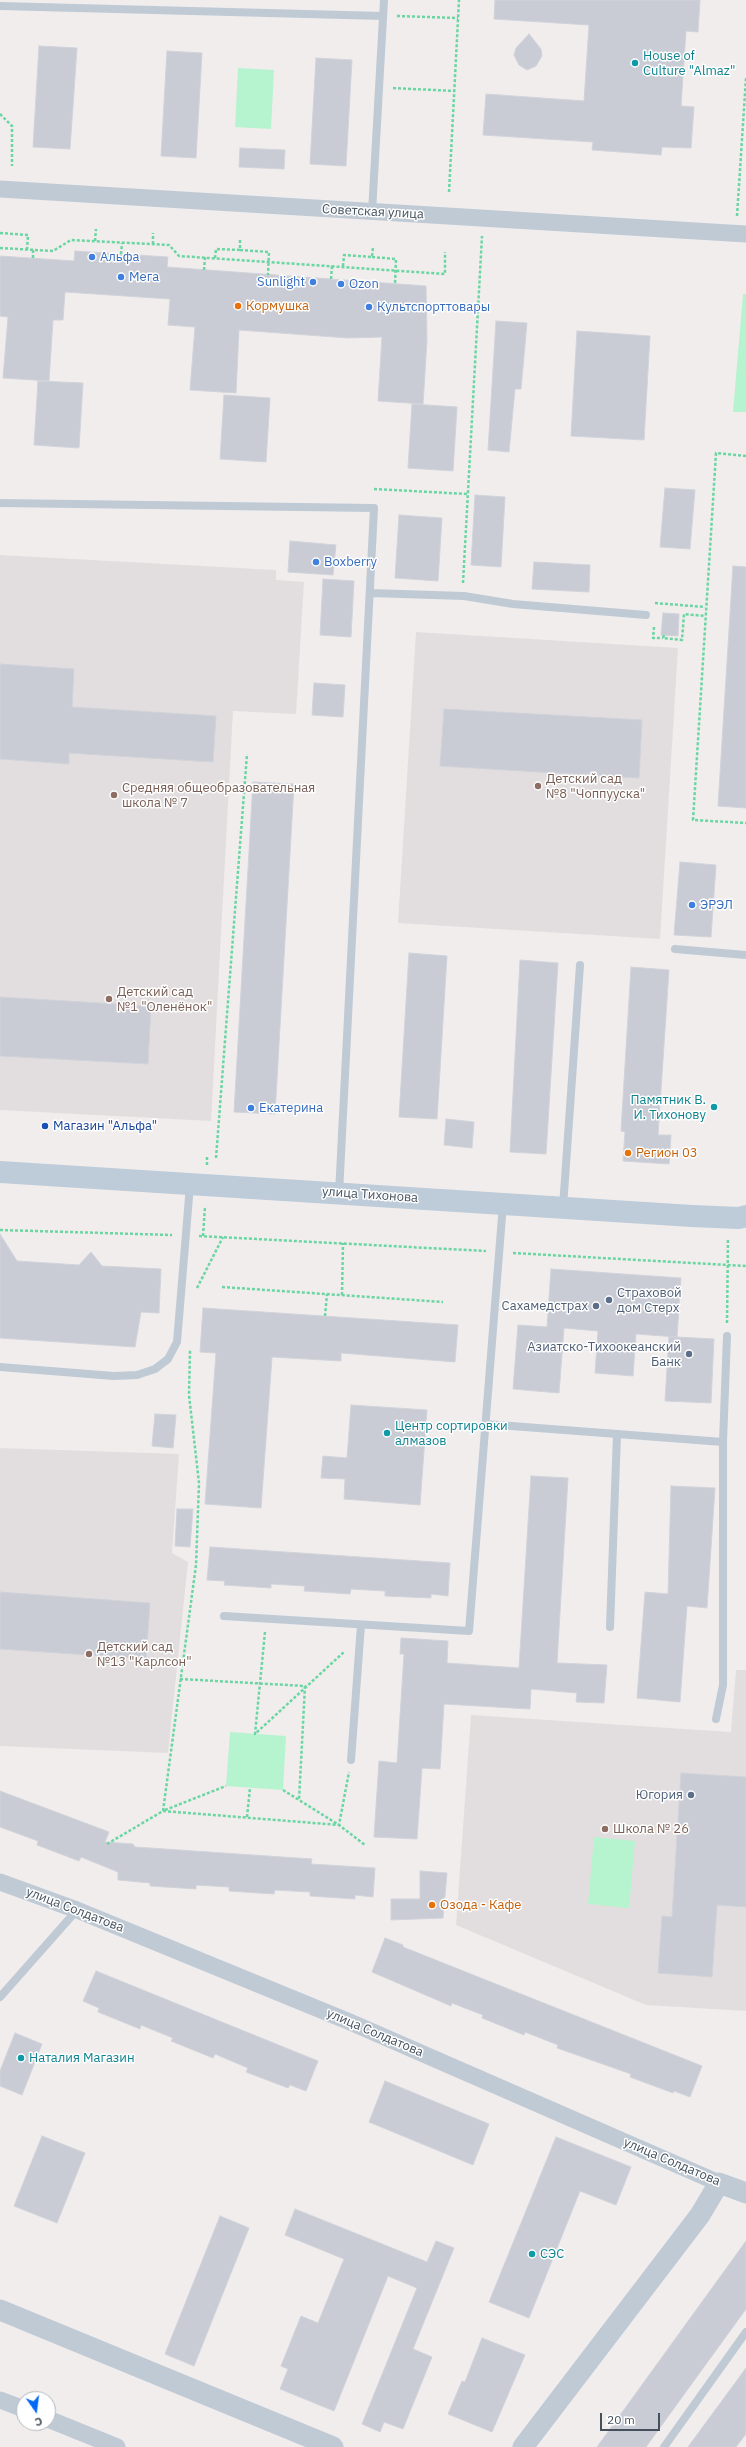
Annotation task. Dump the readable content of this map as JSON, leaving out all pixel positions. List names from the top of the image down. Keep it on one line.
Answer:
{"streets":{"main road":["улица Тихонова"],"street":["Советская улица","улица Солдатова"]},"places":["House of Culture \"Almaz\"","Альфа","Мега","Sunlight","Ozon","Кормушка","Культспорттовары","Boxberry","Детский сад №8 \"Чоппууска\"","Cредняя общеобразовательная школа № 7","ЭРЭЛ","Детский сад №1 \"Оленёнок\"","Памятник В. И. Тихонову","Екатерина","Магазин \"Альфа\"","Регион 03","Страховой дом Стерх","Сахамедстрах","Азиатско-Тихоокеанский Банк","Центр сортировки алмазов","Детский сад №13 \"Карлсон\"","Югория","Школа № 26","Озода - Кафе","Наталия Магазин","СЭС"],"scale_bar":"20 m","north":"bottom"}
